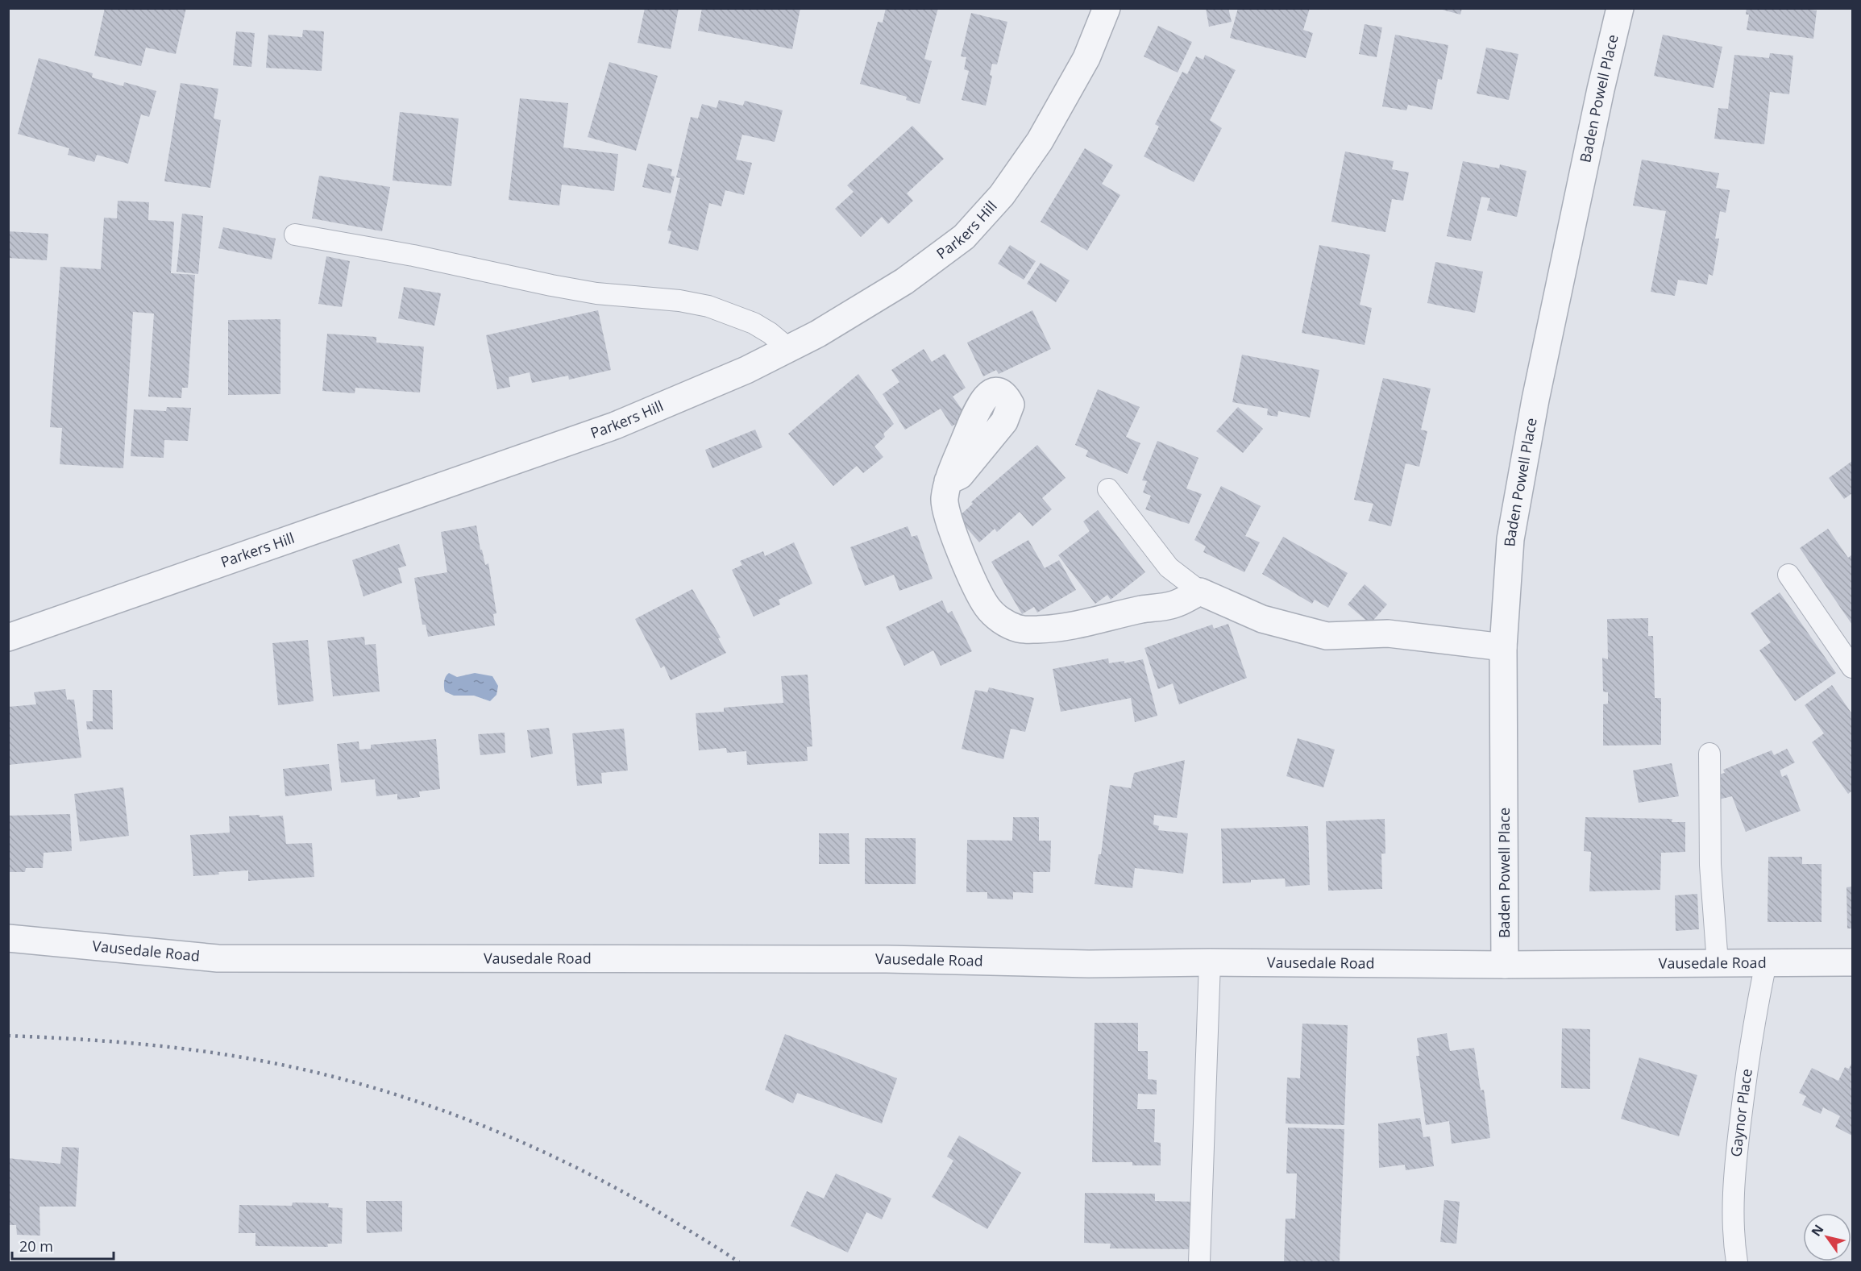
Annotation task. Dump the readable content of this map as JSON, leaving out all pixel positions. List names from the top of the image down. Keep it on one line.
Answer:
{"streets":{"street":["Baden Powell Place","Parkers Hill","Vausedale Road"],"lane":["Gaynor Place"]},"crossings":[["Baden Powell Place","Vausedale Road"],["Vausedale Road","Gaynor Place"]],"scale_bar":"20 m","north":"top left"}
